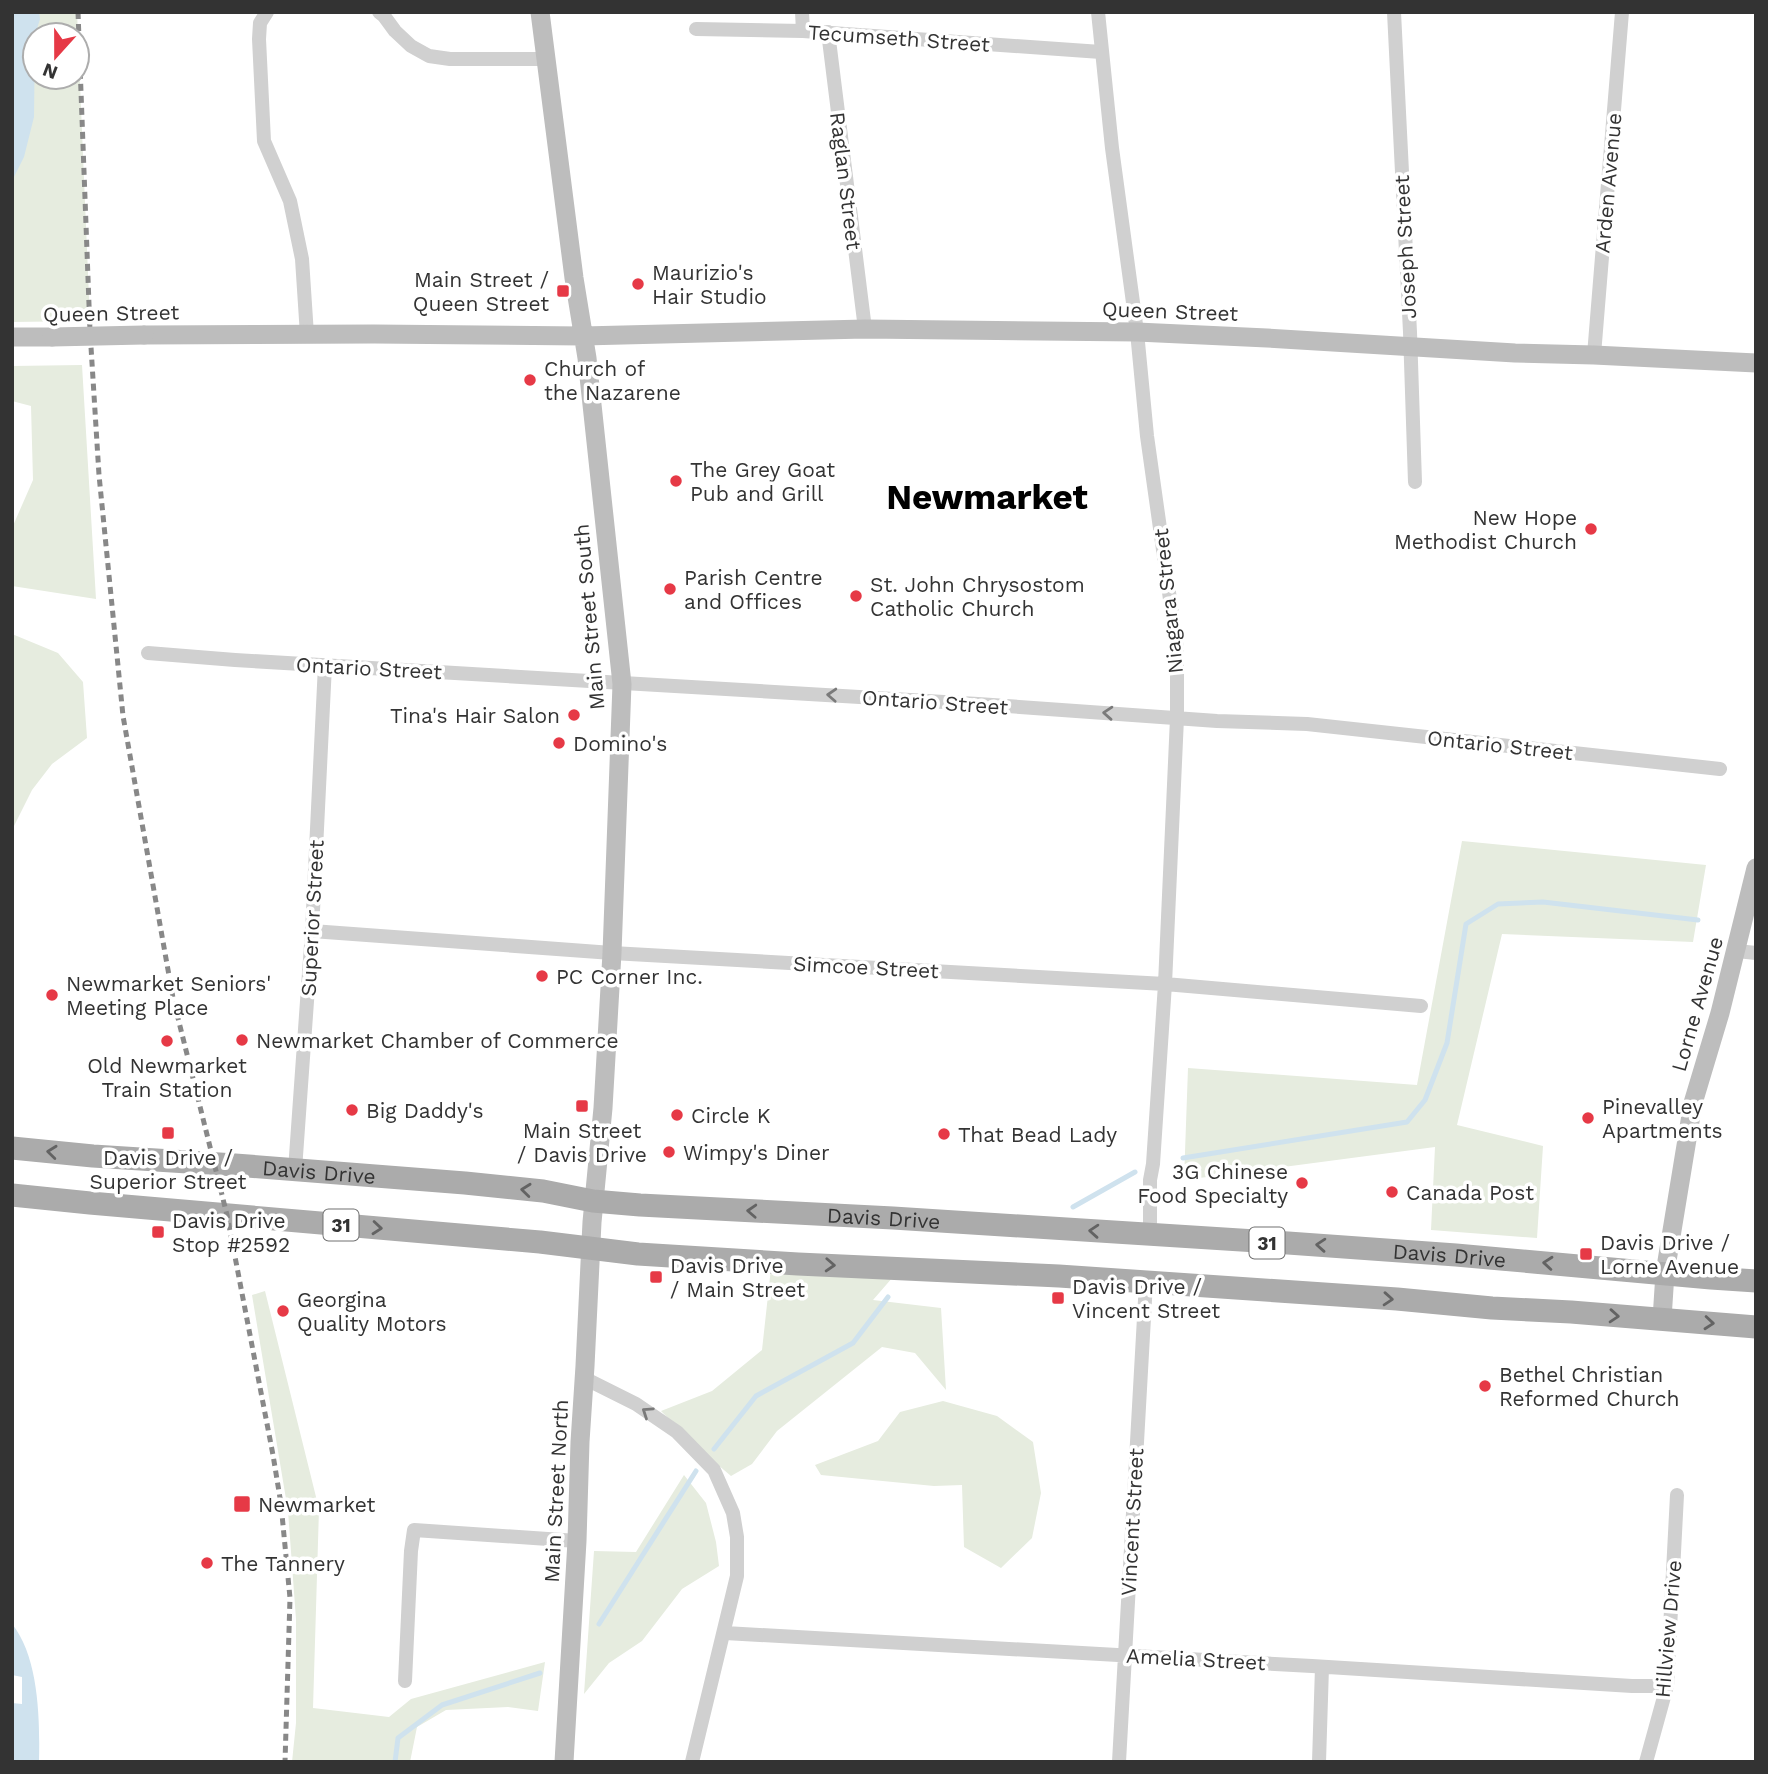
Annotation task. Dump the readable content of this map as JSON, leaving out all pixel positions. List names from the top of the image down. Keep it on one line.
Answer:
{"streets":{"main road":["Queen Street","Main Street South","Lorne Avenue","Davis Drive","31","Main Street North"],"street":["Tecumseth Street","Raglan Street","Arden Avenue","Joseph Street","Niagara Street","Ontario Street","Superior Street","Simcoe Street","Vincent Street","Hillview Drive","Amelia Street"]},"crossings":[["Tecumseth Street","Raglan Street"],["Tecumseth Street","Niagara Street"],["Raglan Street","Queen Street"],["Arden Avenue","Queen Street"],["Joseph Street","Queen Street"],["Queen Street","Niagara Street"],["Queen Street","Main Street South"],["Niagara Street","Ontario Street"],["Niagara Street","Simcoe Street"],["Niagara Street","Davis Drive"],["Main Street South","Ontario Street"],["Main Street South","Simcoe Street"],["Main Street South","Davis Drive"],["Main Street South","Main Street North"],["Ontario Street","Superior Street"],["Superior Street","Simcoe Street"],["Superior Street","Davis Drive"],["Lorne Avenue","Davis Drive"],["Lorne Avenue","31"],["Davis Drive","Main Street North"],["31","Main Street North"],["31","Vincent Street"],["Vincent Street","Amelia Street"],["Hillview Drive","Amelia Street"]],"one_way":["Ontario Street"],"districts":["Newmarket"],"places":{"other":["Maurizio's Hair Studio","Church of the Nazarene","The Grey Goat Pub and Grill","New Hope Methodist Church","Parish Centre and Offices","St. John Chrysostom Catholic Church","Tina's Hair Salon","Domino's","PC Corner Inc.","Newmarket Seniors' Meeting Place","Newmarket Chamber of Commerce","Old Newmarket Train Station","Big Daddy's","Circle K","Pinevalley Apartments","That Bead Lady","Wimpy's Diner","3G Chinese Food Specialty","Canada Post","Georgina Quality Motors","Bethel Christian Reformed Church","The Tannery"],"transit":["Main Street / Queen Street","Main Street / Davis Drive","Davis Drive / Superior Street","Davis Drive Stop #2592","Davis Drive / Lorne Avenue","Davis Drive / Main Street","Davis Drive / Vincent Street","Newmarket"]},"north":"bottom"}
